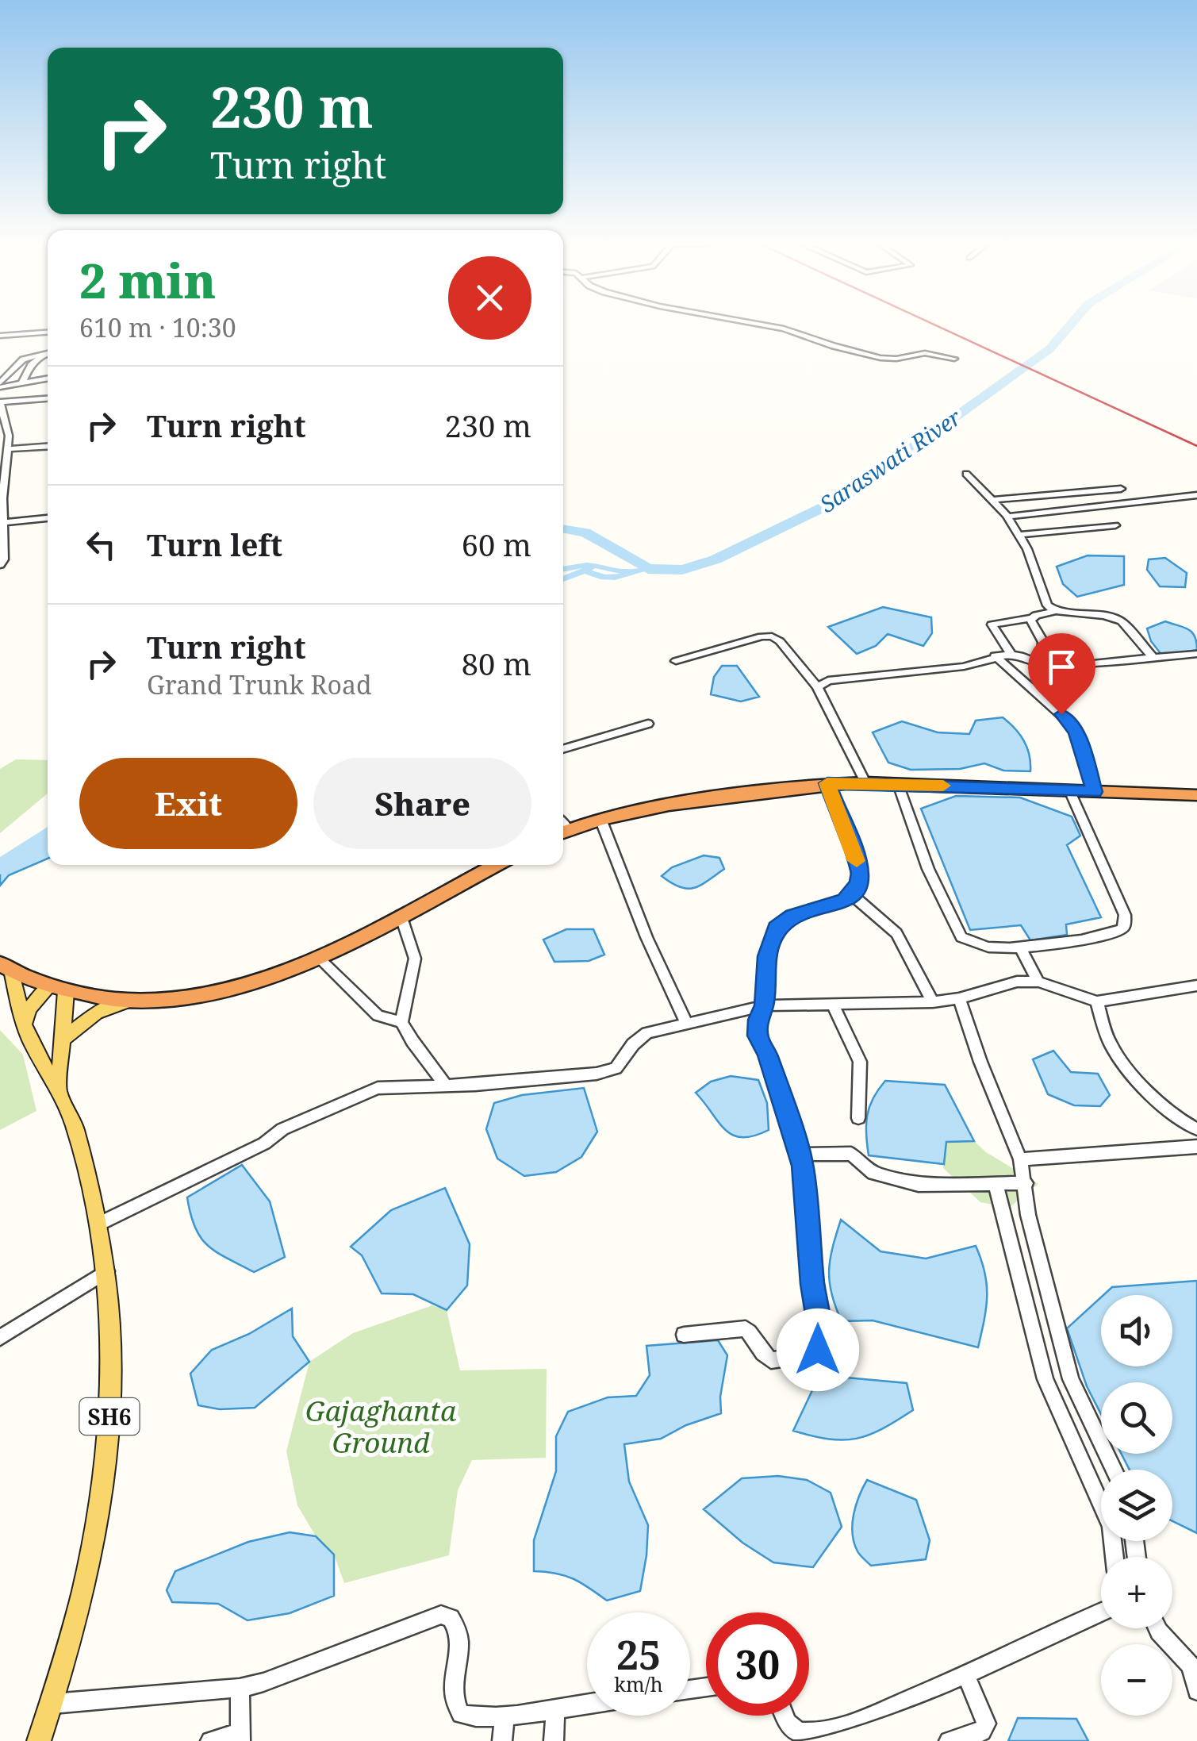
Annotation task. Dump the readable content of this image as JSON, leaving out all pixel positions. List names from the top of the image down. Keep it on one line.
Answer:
{"streets":{"main road":["SH6"]},"water":["Saraswati River"],"parks":["Gajaghanta Ground"],"page":{"turn":["230 m","Turn right"],"heading":["2 min","610 m · 10:30"],"list":[{"name":"Turn right","value":"230 m"},{"name":"Turn left","value":"60 m"},{"name":"Turn right","note":"Grand Trunk Road","value":"80 m"}],"buttons":["Exit","Share"],"map_buttons":["+","−"],"speed":"25 km/h","limit":"30"}}
